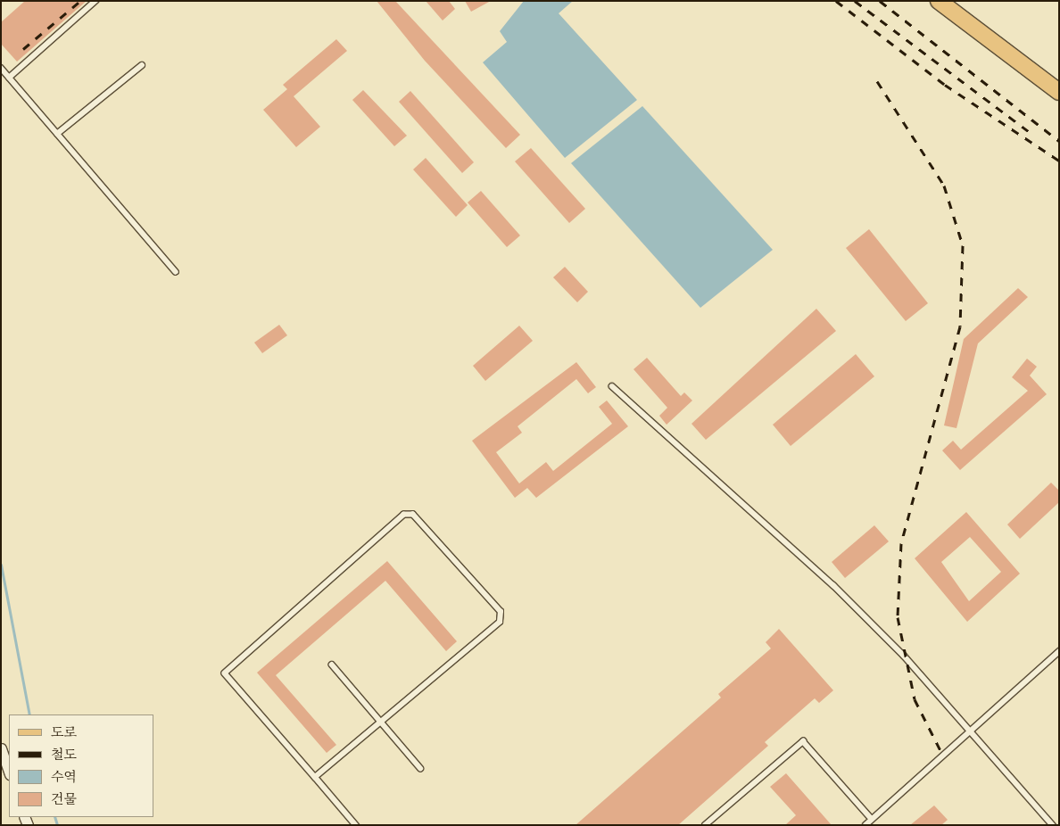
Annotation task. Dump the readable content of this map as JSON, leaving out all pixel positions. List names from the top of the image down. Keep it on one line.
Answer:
{"legend":["도로","철도","수역","건물"]}
